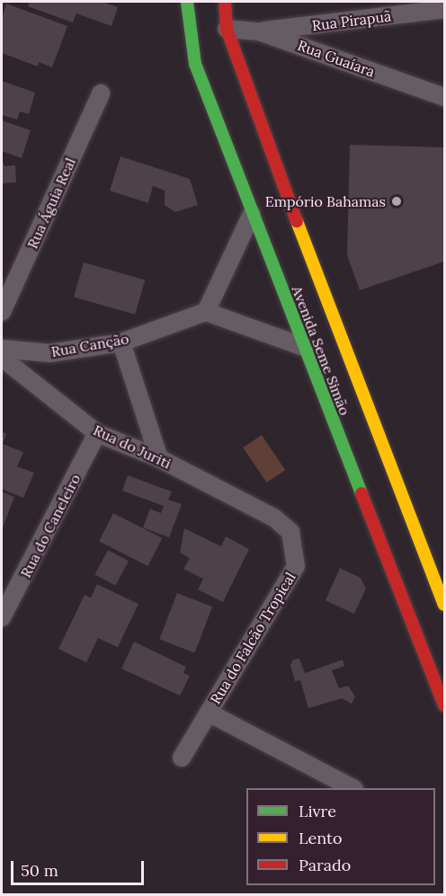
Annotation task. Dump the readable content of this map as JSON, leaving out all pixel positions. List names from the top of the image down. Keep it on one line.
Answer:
{"streets":{"main road":["Avenida Seme Simão"],"street":["Rua Pirapuã","Rua Guaíara","Rua Águia Real","Rua Canção","Rua do Juriti","Rua do Caneleiro","Rua do Falcão Tropical"]},"crossings":[["Rua Pirapuã","Rua Guaíara"],["Rua Guaíara","Avenida Seme Simão"],["Rua do Juriti","Rua do Caneleiro"],["Rua do Juriti","Rua do Falcão Tropical"]],"places":["Empório Bahamas"],"legend":["Livre","Lento","Parado"],"scale_bar":"50 m"}
